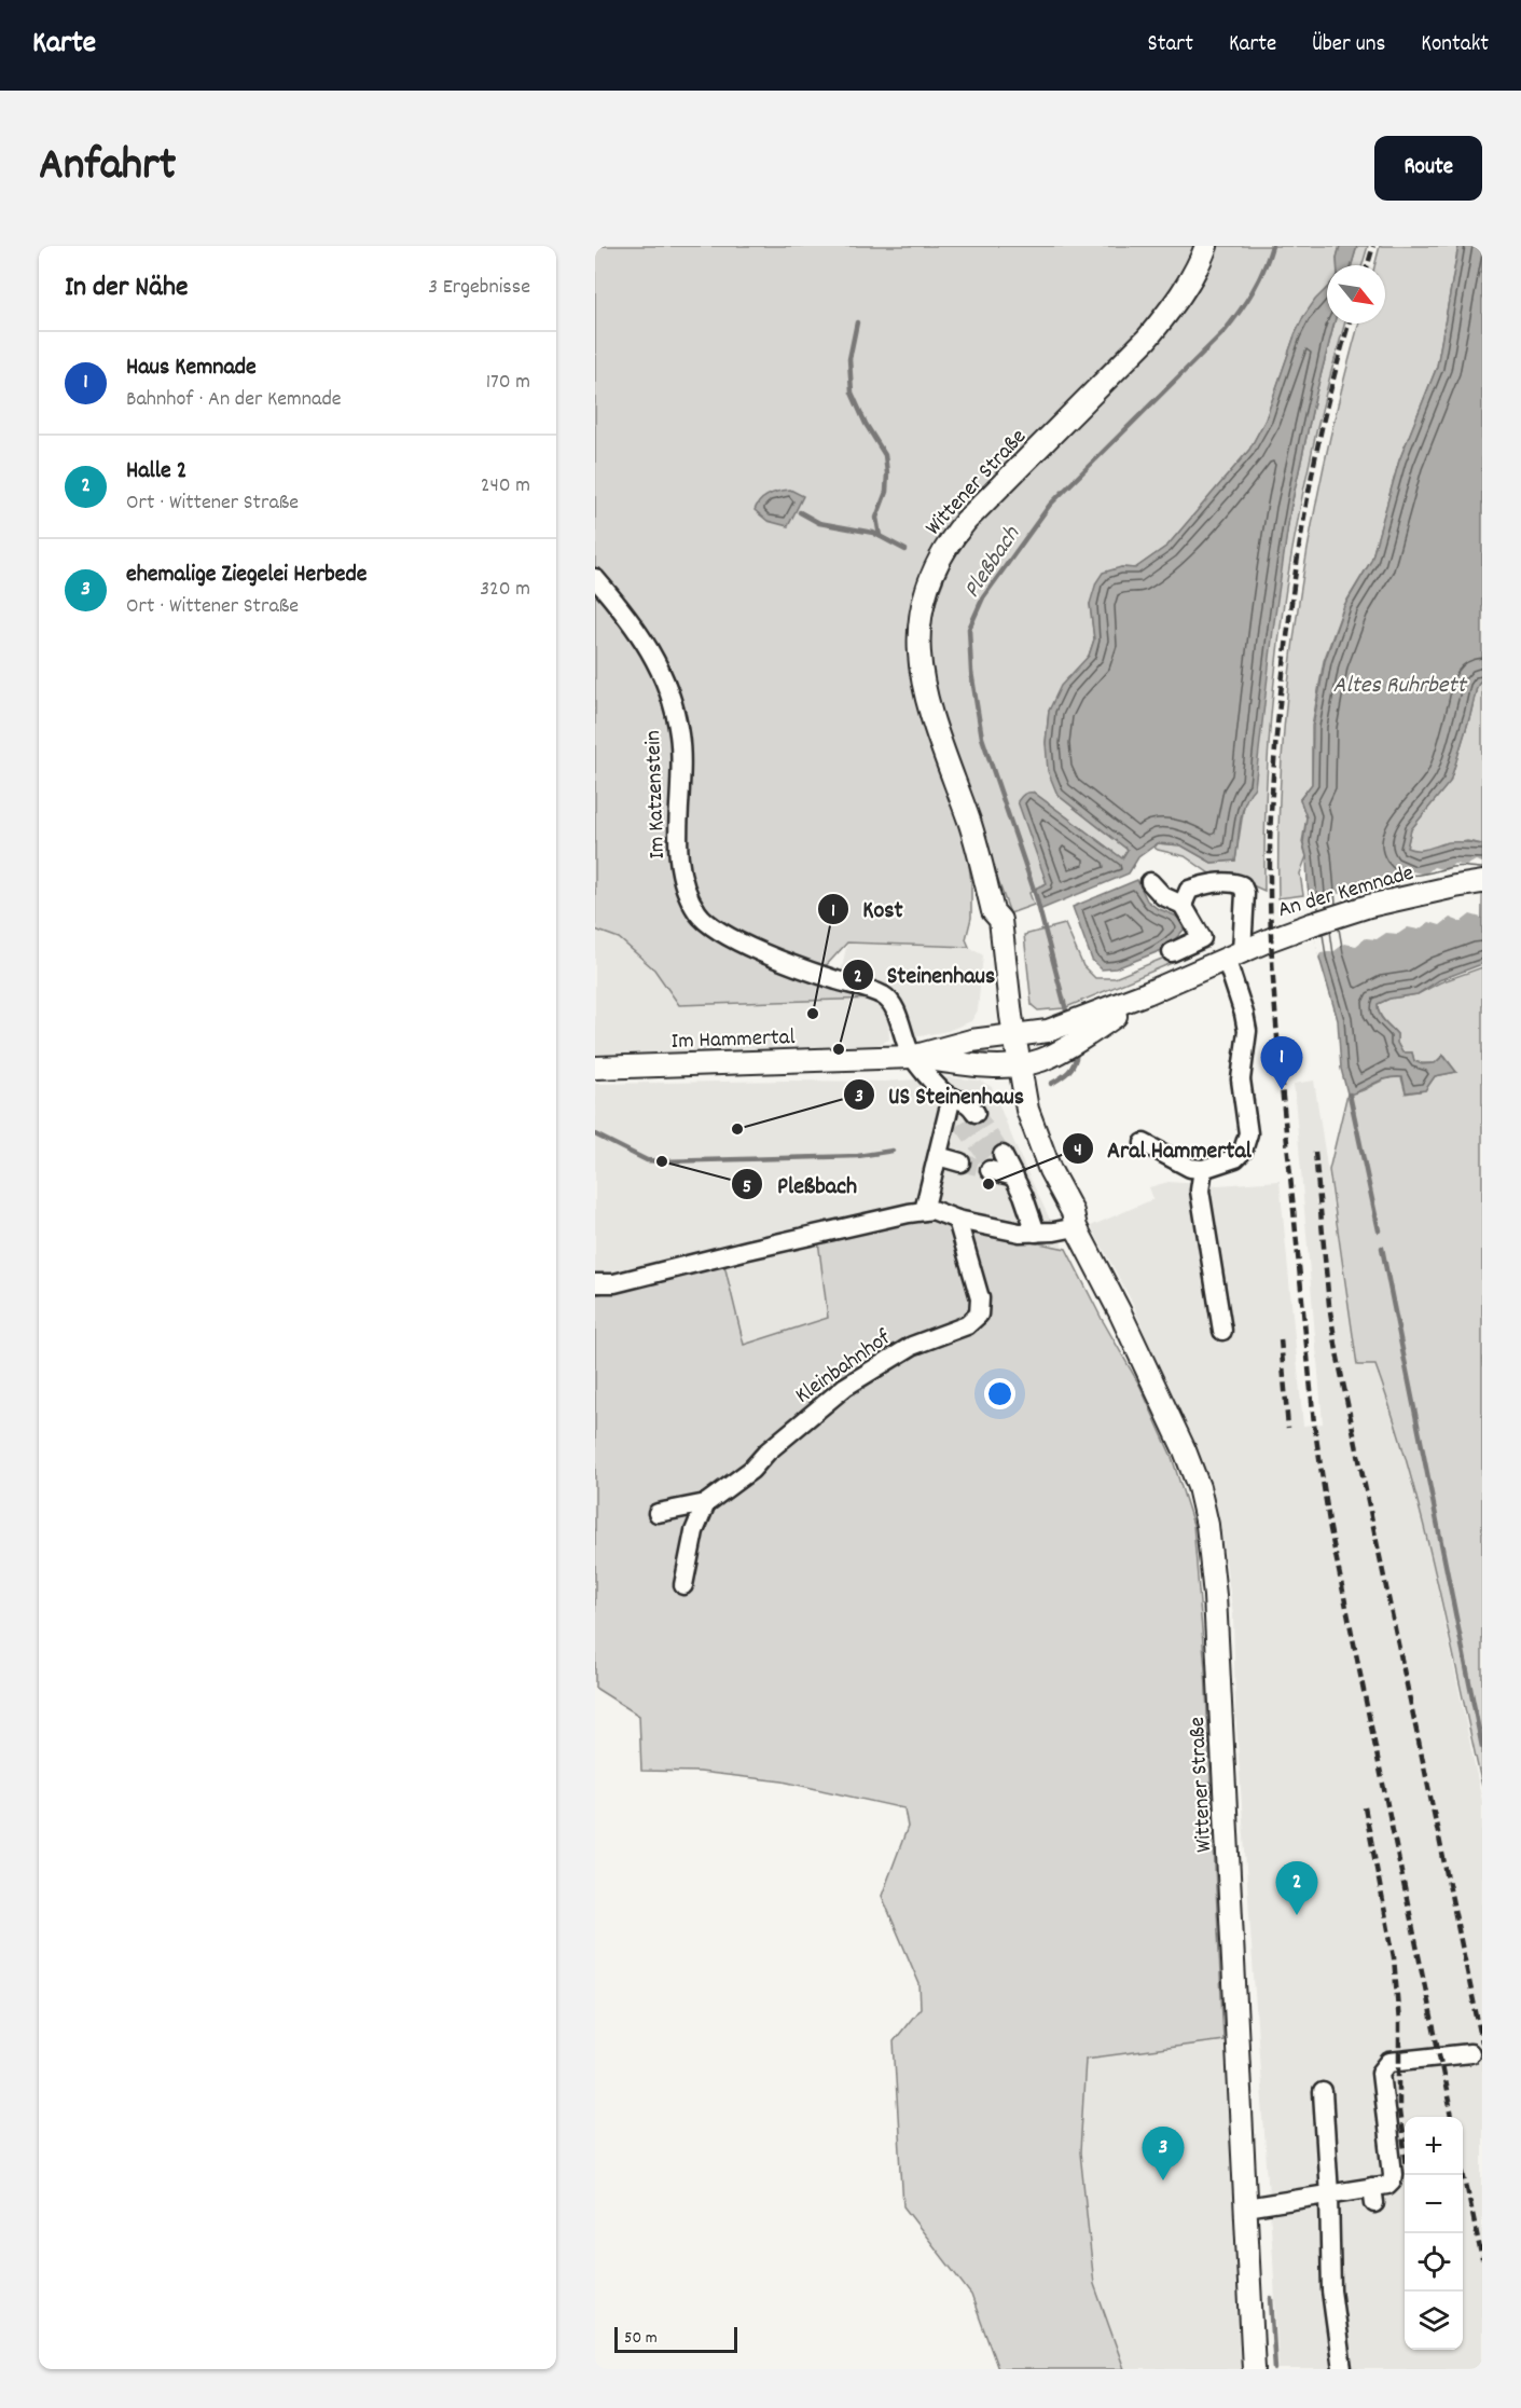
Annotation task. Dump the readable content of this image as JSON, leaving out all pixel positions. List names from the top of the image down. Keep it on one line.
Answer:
{"streets":{"main road":["Wittener Straße","An der Kemnade","Im Hammertal"],"street":["Im Katzenstein","Kleinbahnhof"]},"crossings":[["Wittener Straße","An der Kemnade"],["Wittener Straße","Im Hammertal"],["Im Katzenstein","Im Hammertal"],["An der Kemnade","Im Hammertal"]],"water":["Pleßbach","Altes Ruhrbett"],"places":["Kost","Steinenhaus","US Steinenhaus","Pleßbach","Aral Hammertal"],"scale_bar":"50 m","north":"bottom right","page":{"header":"Karte","nav":["Start","Karte","Über uns","Kontakt"],"title":"Anfahrt","buttons":"Route","heading":["In der Nähe","3 Ergebnisse"],"list":[{"mark":"1","name":"Haus Kemnade","note":"Bahnhof · An der Kemnade","value":"170 m"},{"mark":"2","name":"Halle 2","note":"Ort · Wittener Straße","value":"240 m"},{"mark":"3","name":"ehemalige Ziegelei Herbede","note":"Ort · Wittener Straße","value":"320 m"}],"pins":["1","2","3"],"map_buttons":["+","−"],"scale":"50 m"}}
